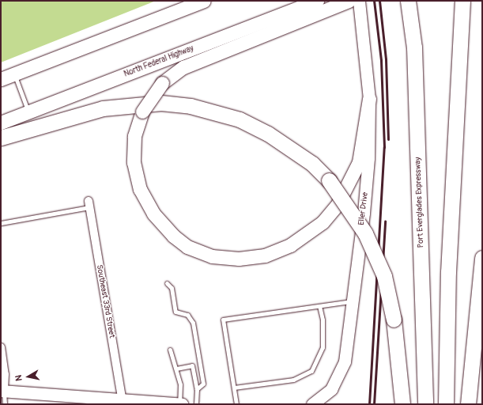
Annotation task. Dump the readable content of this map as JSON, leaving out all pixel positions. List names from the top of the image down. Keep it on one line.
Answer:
{"streets":{"highway":["Port Everglades Expressway"],"main road":["North Federal Highway"],"street":["Eller Drive","Southeast 33rd Street"]},"north":"left"}
